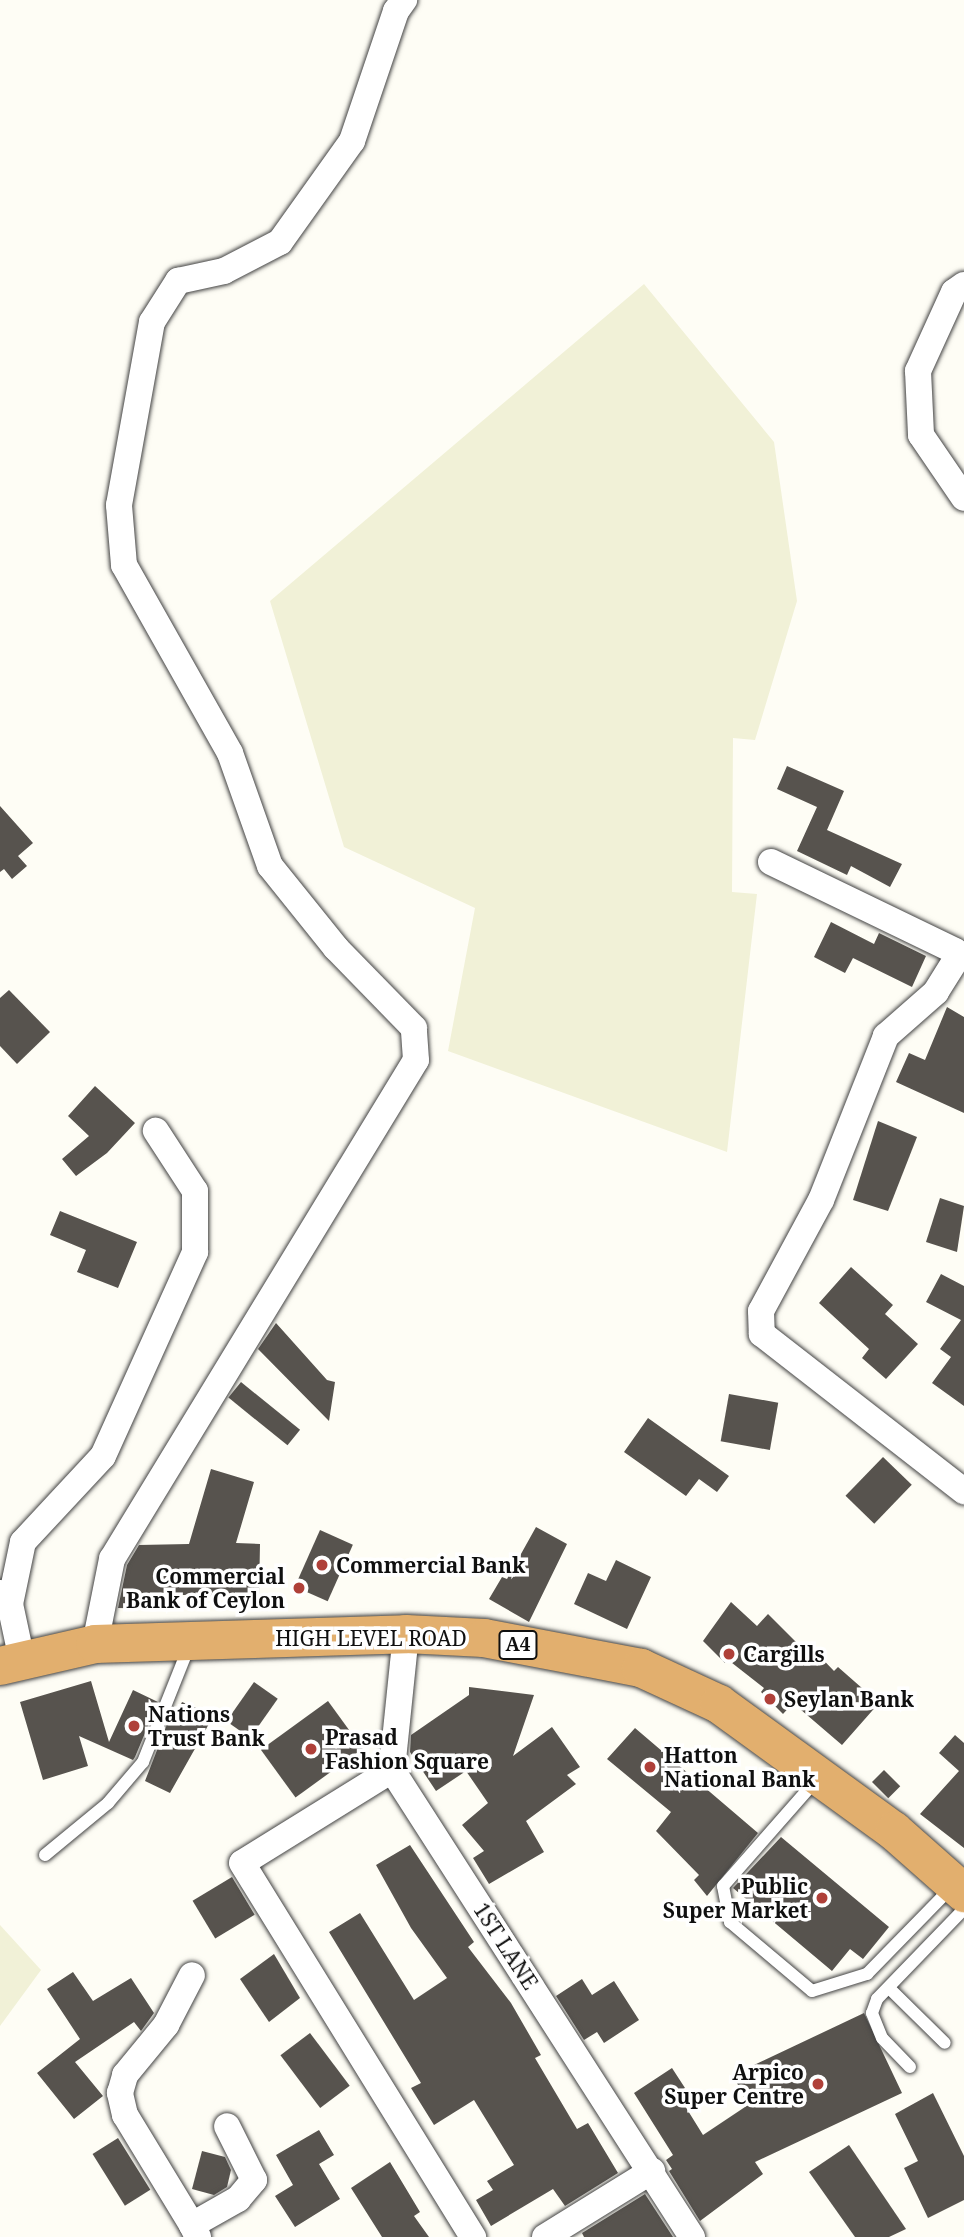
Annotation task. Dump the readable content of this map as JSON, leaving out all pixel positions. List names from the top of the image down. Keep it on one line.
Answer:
{"streets":{"highway":["HIGH LEVEL ROAD","A4"],"street":["1ST LANE"]},"places":["Commercial Bank","Commercial Bank of Ceylon","Cargills","Seylan Bank","Nations Trust Bank","Prasad Fashion Square","Hatton National Bank","Public Super Market","Arpico Super Centre"]}
